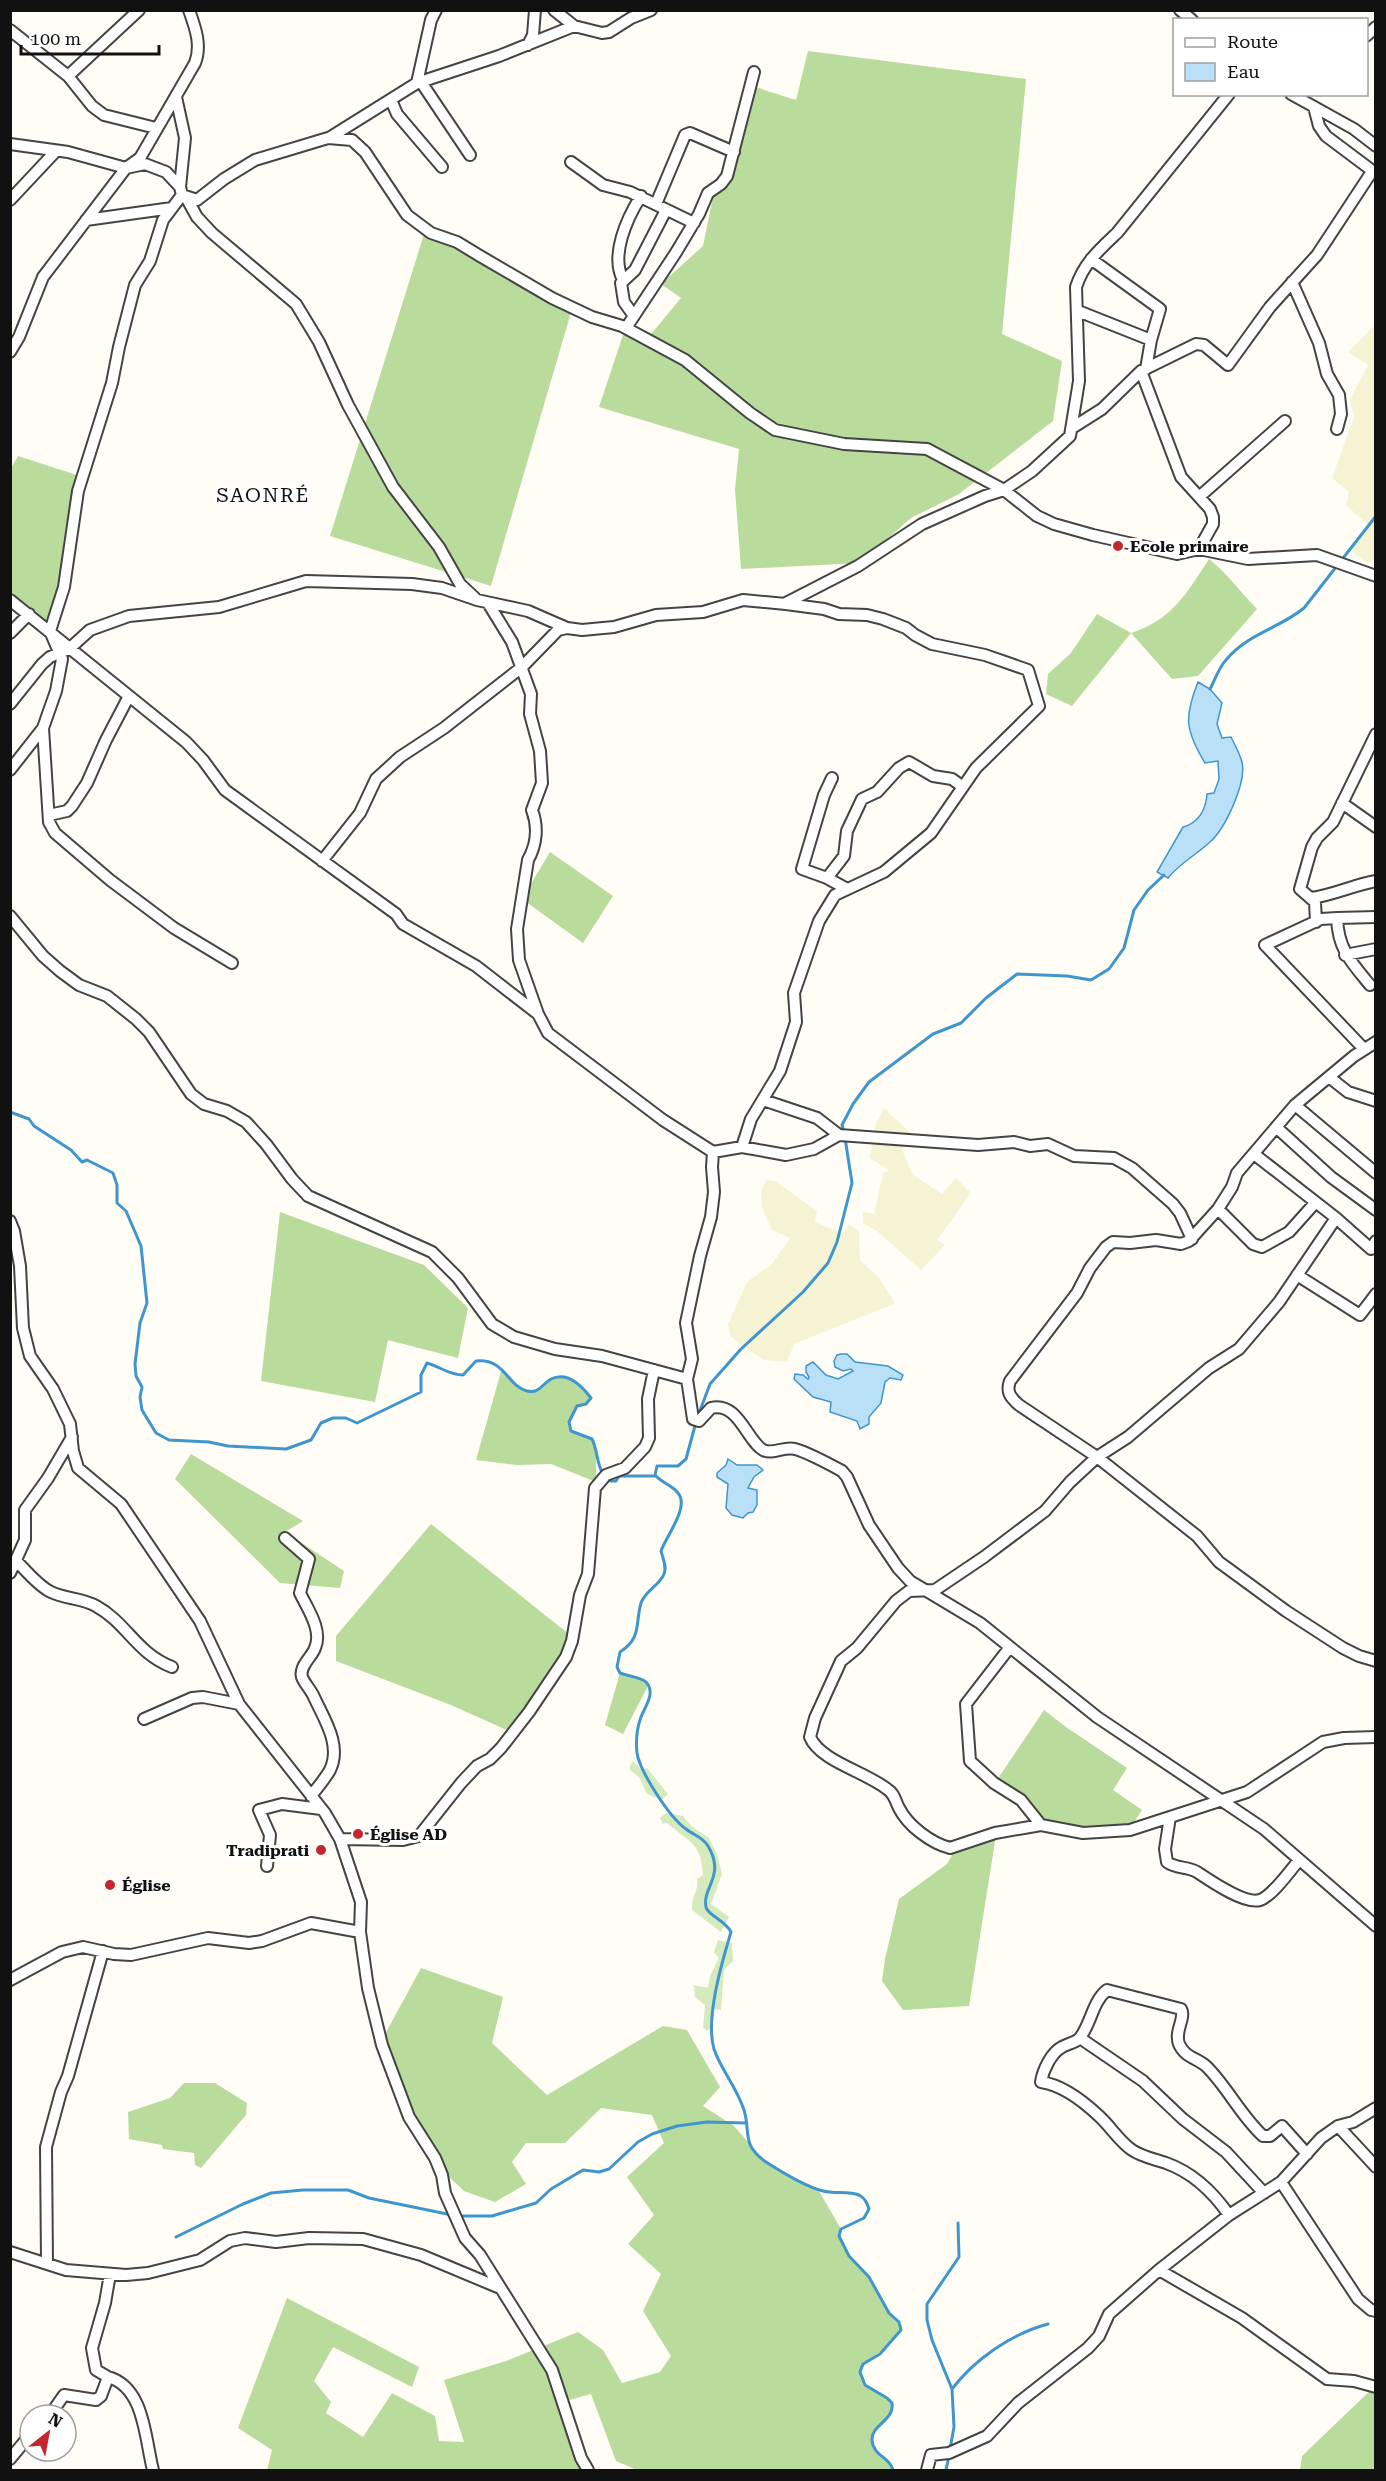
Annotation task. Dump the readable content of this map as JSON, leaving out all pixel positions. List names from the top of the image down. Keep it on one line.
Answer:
{"districts":["SAONRÉ"],"places":["Ecole primaire","Église AD","Tradiprati","Église"],"legend":["Route","Eau"],"scale_bar":"100 m","north":"top right"}
